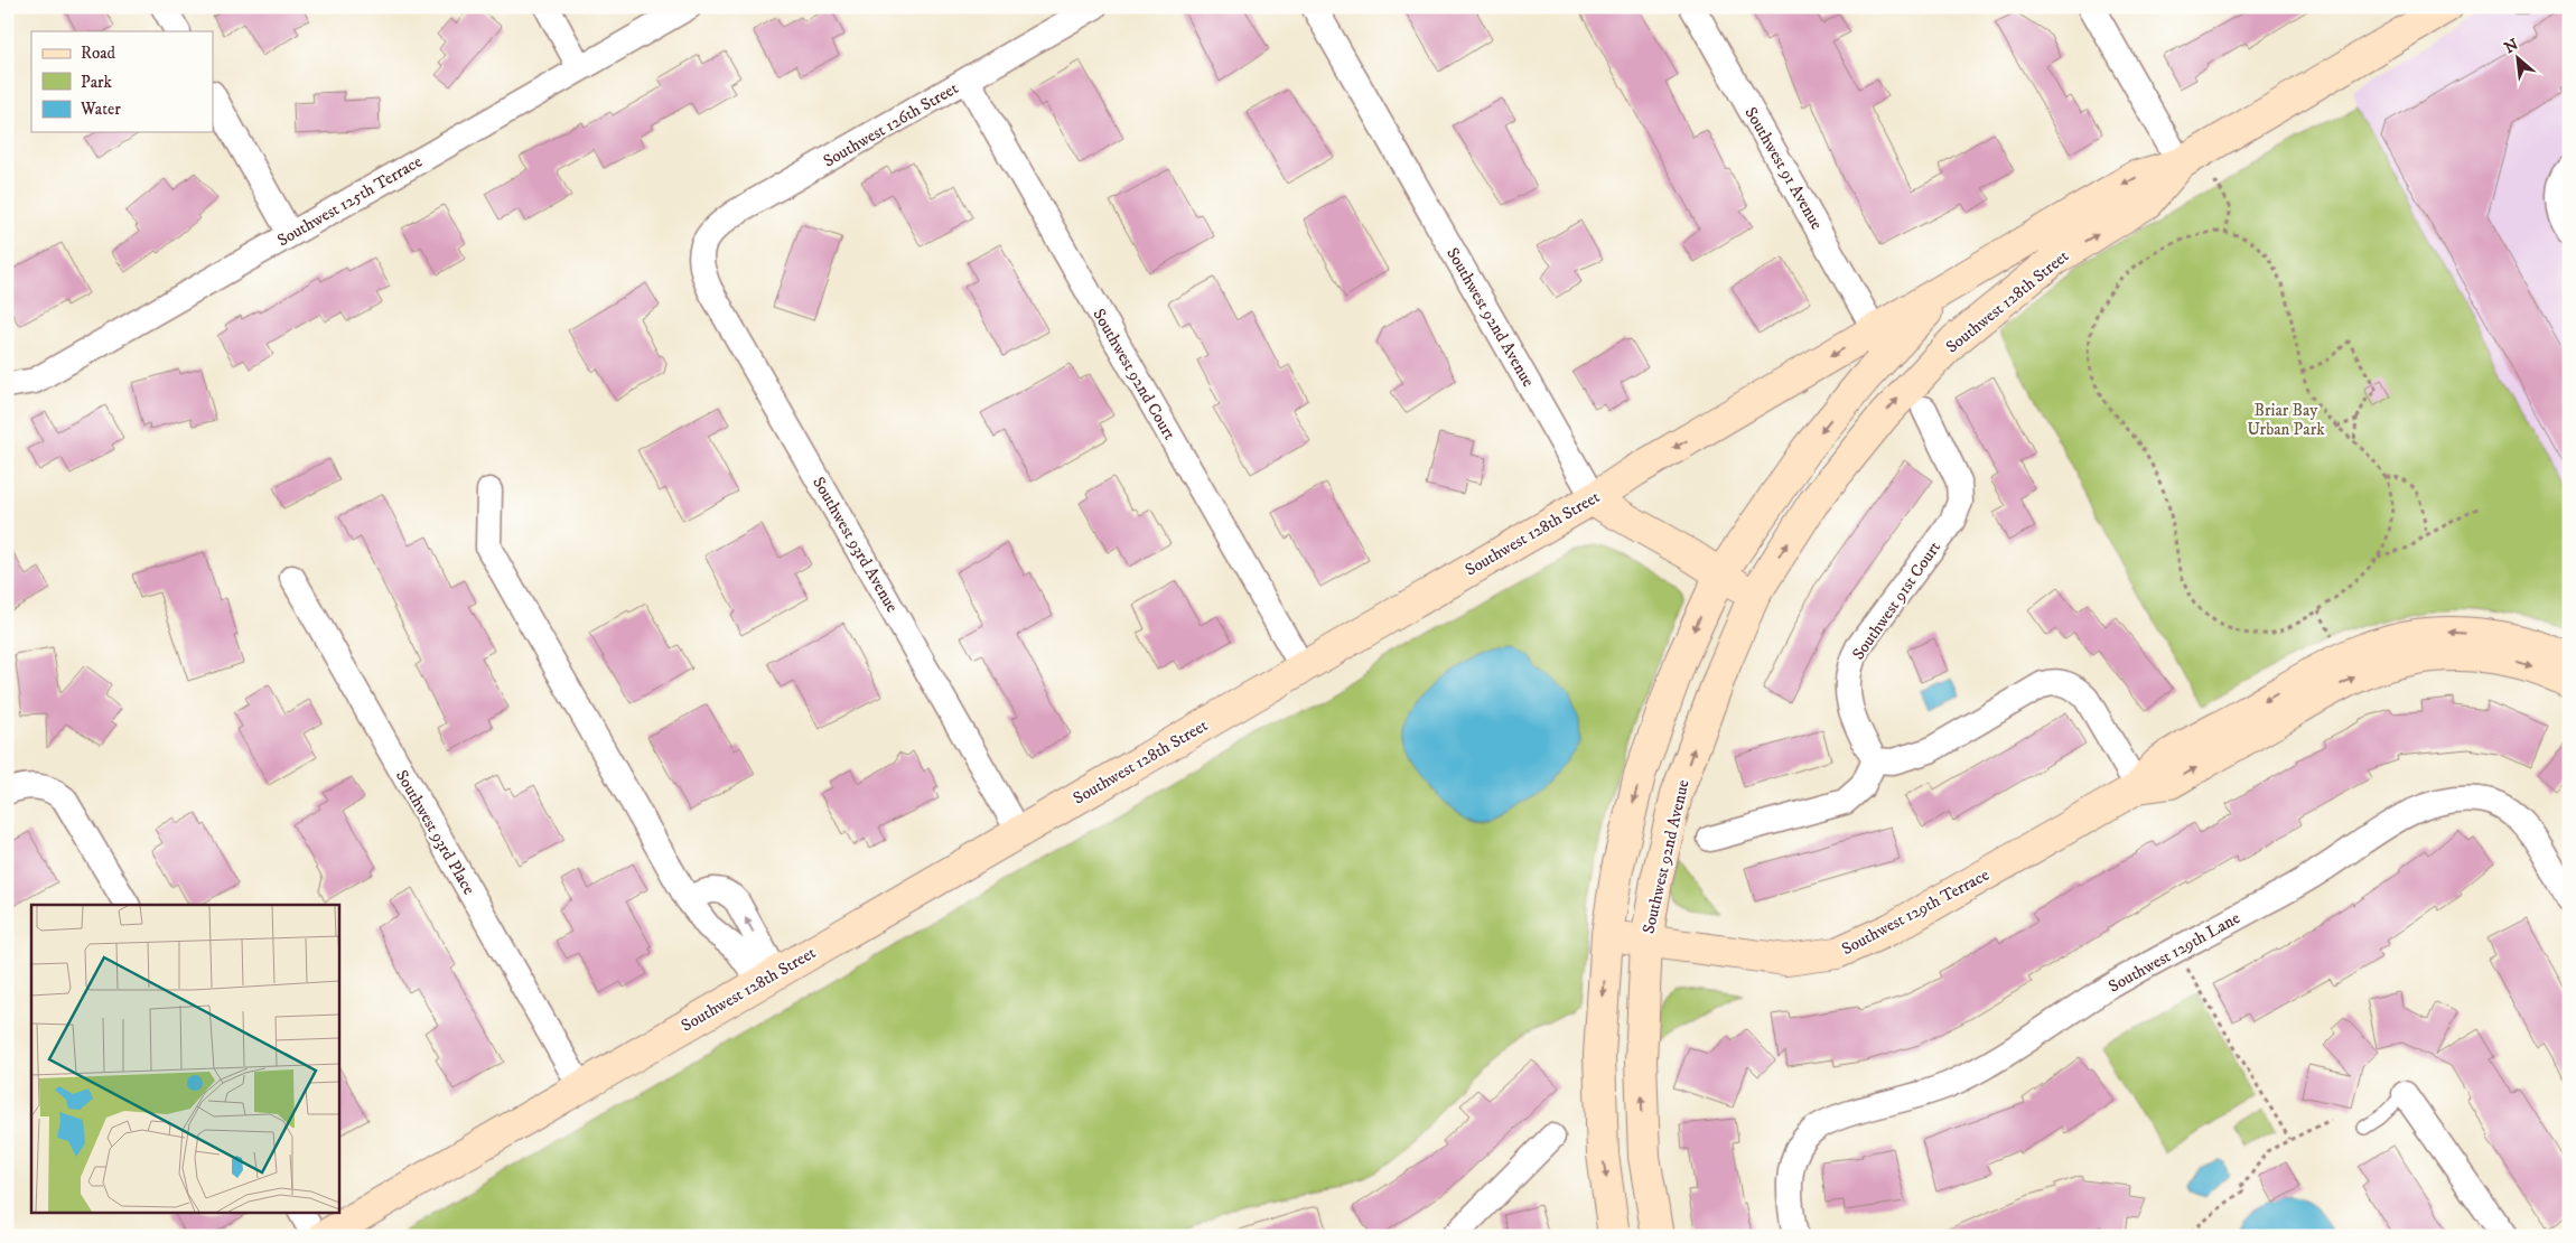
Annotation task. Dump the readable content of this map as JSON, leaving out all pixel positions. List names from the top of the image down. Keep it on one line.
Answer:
{"streets":{"street":["Southwest 126th Street","Southwest 91 Avenue","Southwest 125th Terrace","Southwest 128th Street","Southwest 92nd Avenue","Southwest 92nd Court","Southwest 93rd Avenue","Southwest 91st Court","Southwest 93rd Place","Southwest 129th Terrace","Southwest 129th Lane"]},"crossings":[["Southwest 126th Street","Southwest 92nd Court"],["Southwest 126th Street","Southwest 93rd Avenue"],["Southwest 91 Avenue","Southwest 128th Street"],["Southwest 128th Street","Southwest 92nd Avenue"],["Southwest 128th Street","Southwest 92nd Court"],["Southwest 128th Street","Southwest 93rd Avenue"],["Southwest 128th Street","Southwest 93rd Place"],["Southwest 92nd Avenue","Southwest 129th Terrace"]],"parks":["Briar Bay Urban Park"],"legend":["Road","Park","Water"],"north":"top left"}
